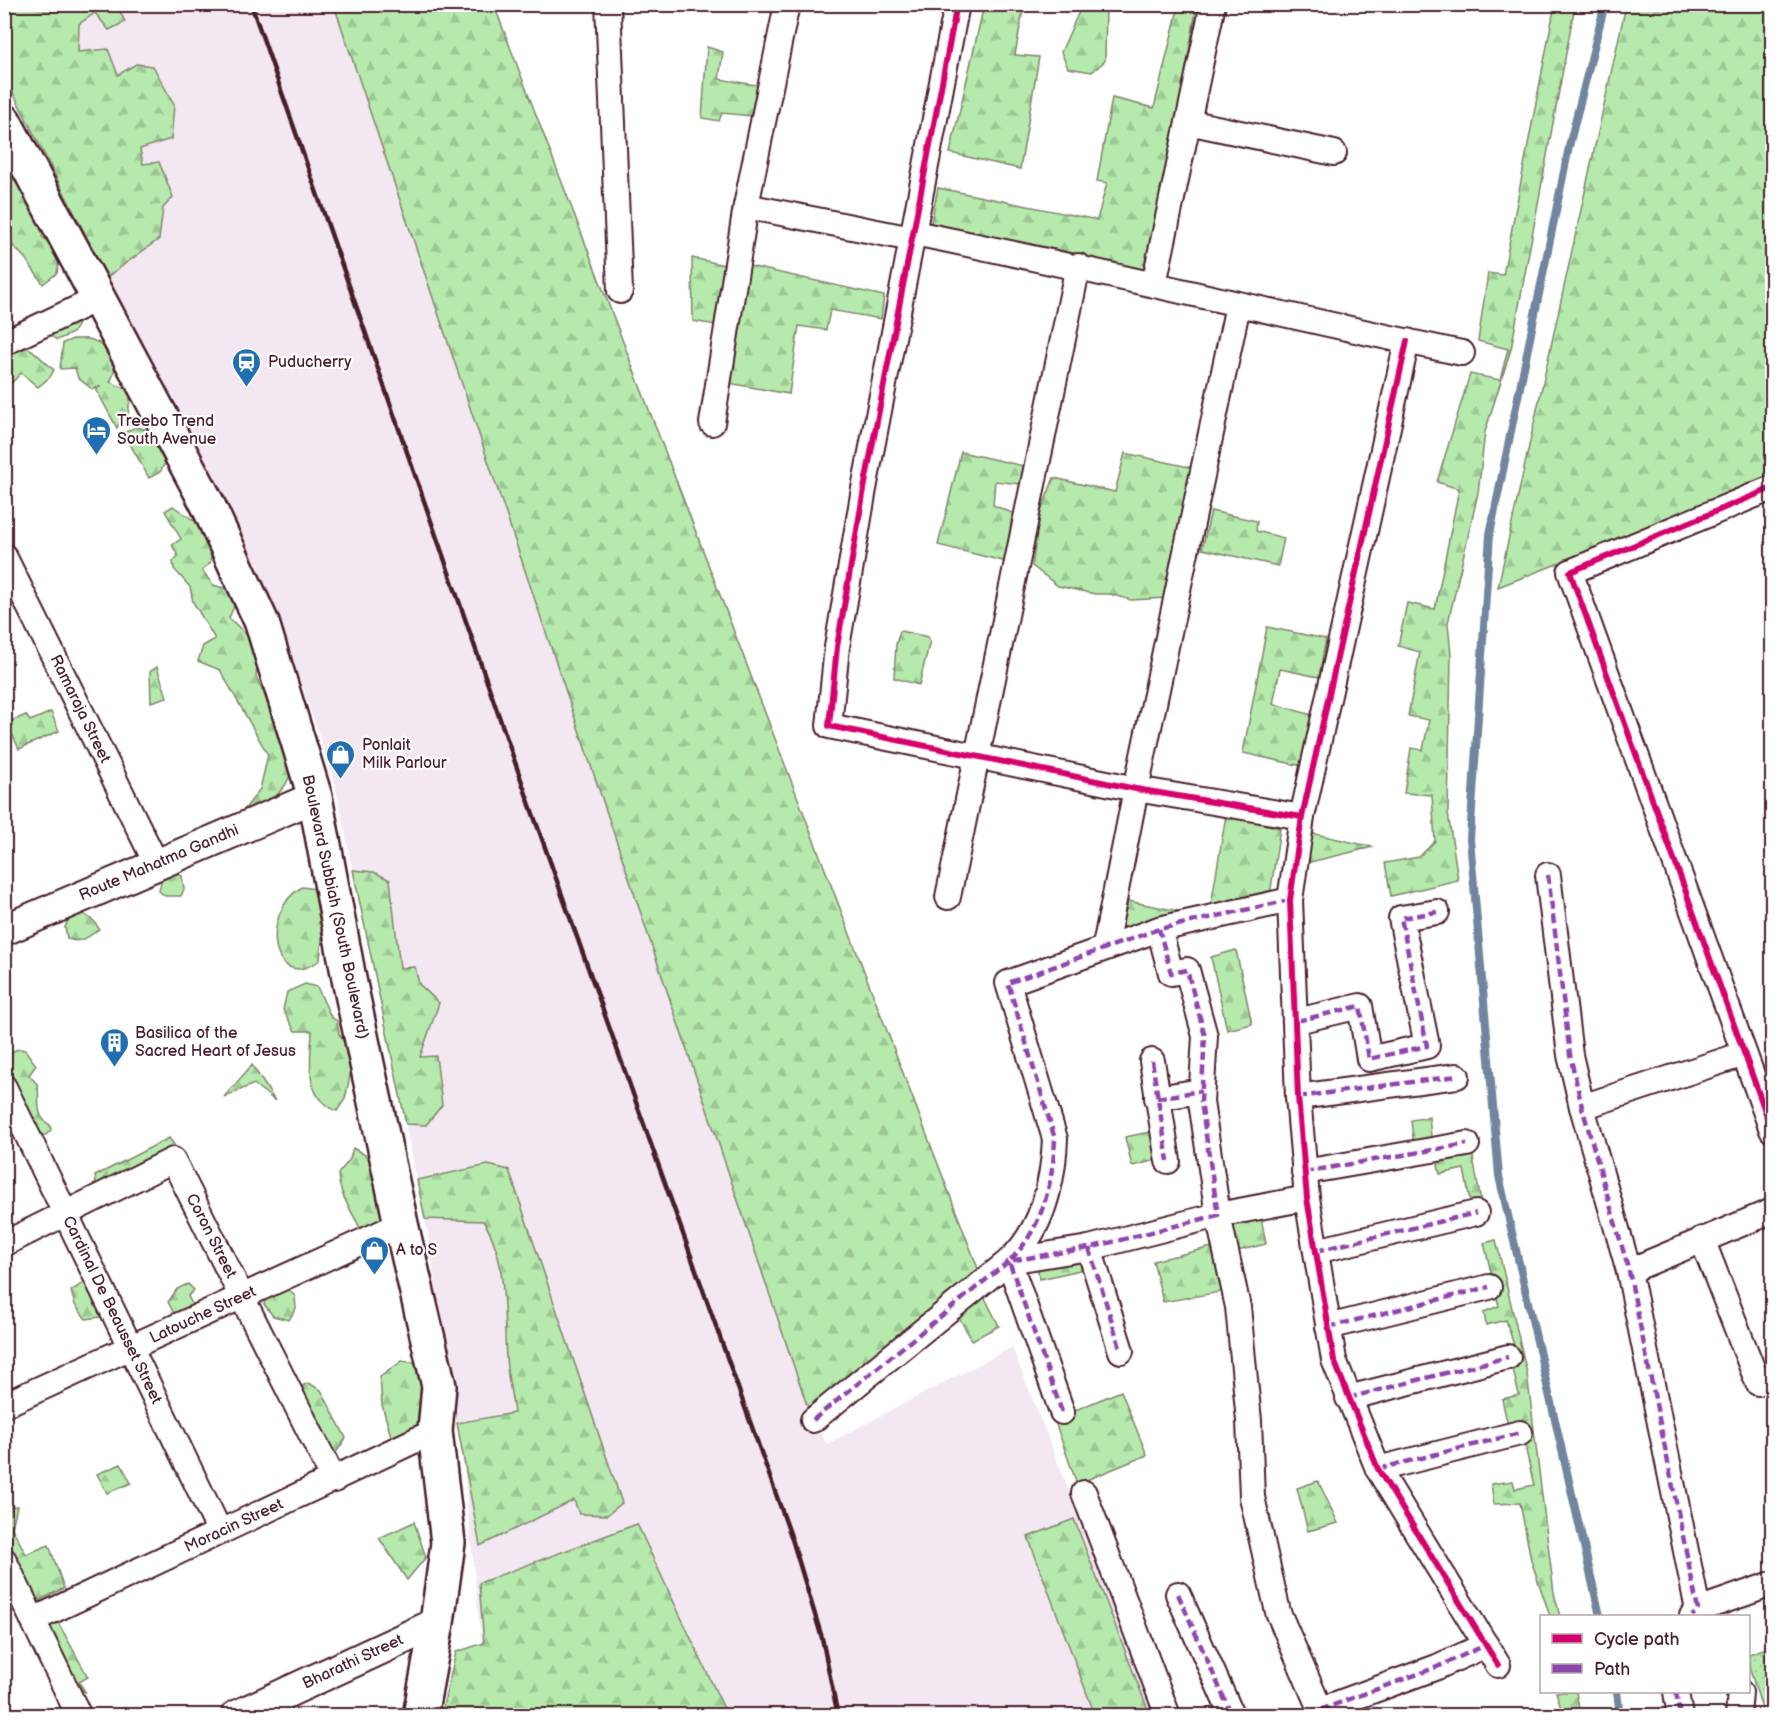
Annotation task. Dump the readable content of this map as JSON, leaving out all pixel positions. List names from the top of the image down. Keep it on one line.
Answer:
{"streets":{"main road":["Boulevard Subbiah (South Boulevard)"],"street":["Ramaraja Street","Route Mahatma Gandhi","Coron Street","Cardinal De Beausset Street","Latouche Street","Moracin Street","Bharathi Street"]},"crossings":[["Ramaraja Street","Route Mahatma Gandhi"],["Route Mahatma Gandhi","Boulevard Subbiah (South Boulevard)"],["Boulevard Subbiah (South Boulevard)","Latouche Street"],["Boulevard Subbiah (South Boulevard)","Moracin Street"],["Boulevard Subbiah (South Boulevard)","Bharathi Street"],["Coron Street","Cardinal De Beausset Street"],["Coron Street","Latouche Street"],["Coron Street","Moracin Street"],["Cardinal De Beausset Street","Latouche Street"],["Cardinal De Beausset Street","Moracin Street"]],"places":{"station":["Puducherry"],"hotel":["Treebo Trend South Avenue"],"shop":["Ponlait Milk Parlour","A to S"],"building":["Basilica of the Sacred Heart of Jesus"]},"legend":["Cycle path","Path"]}
